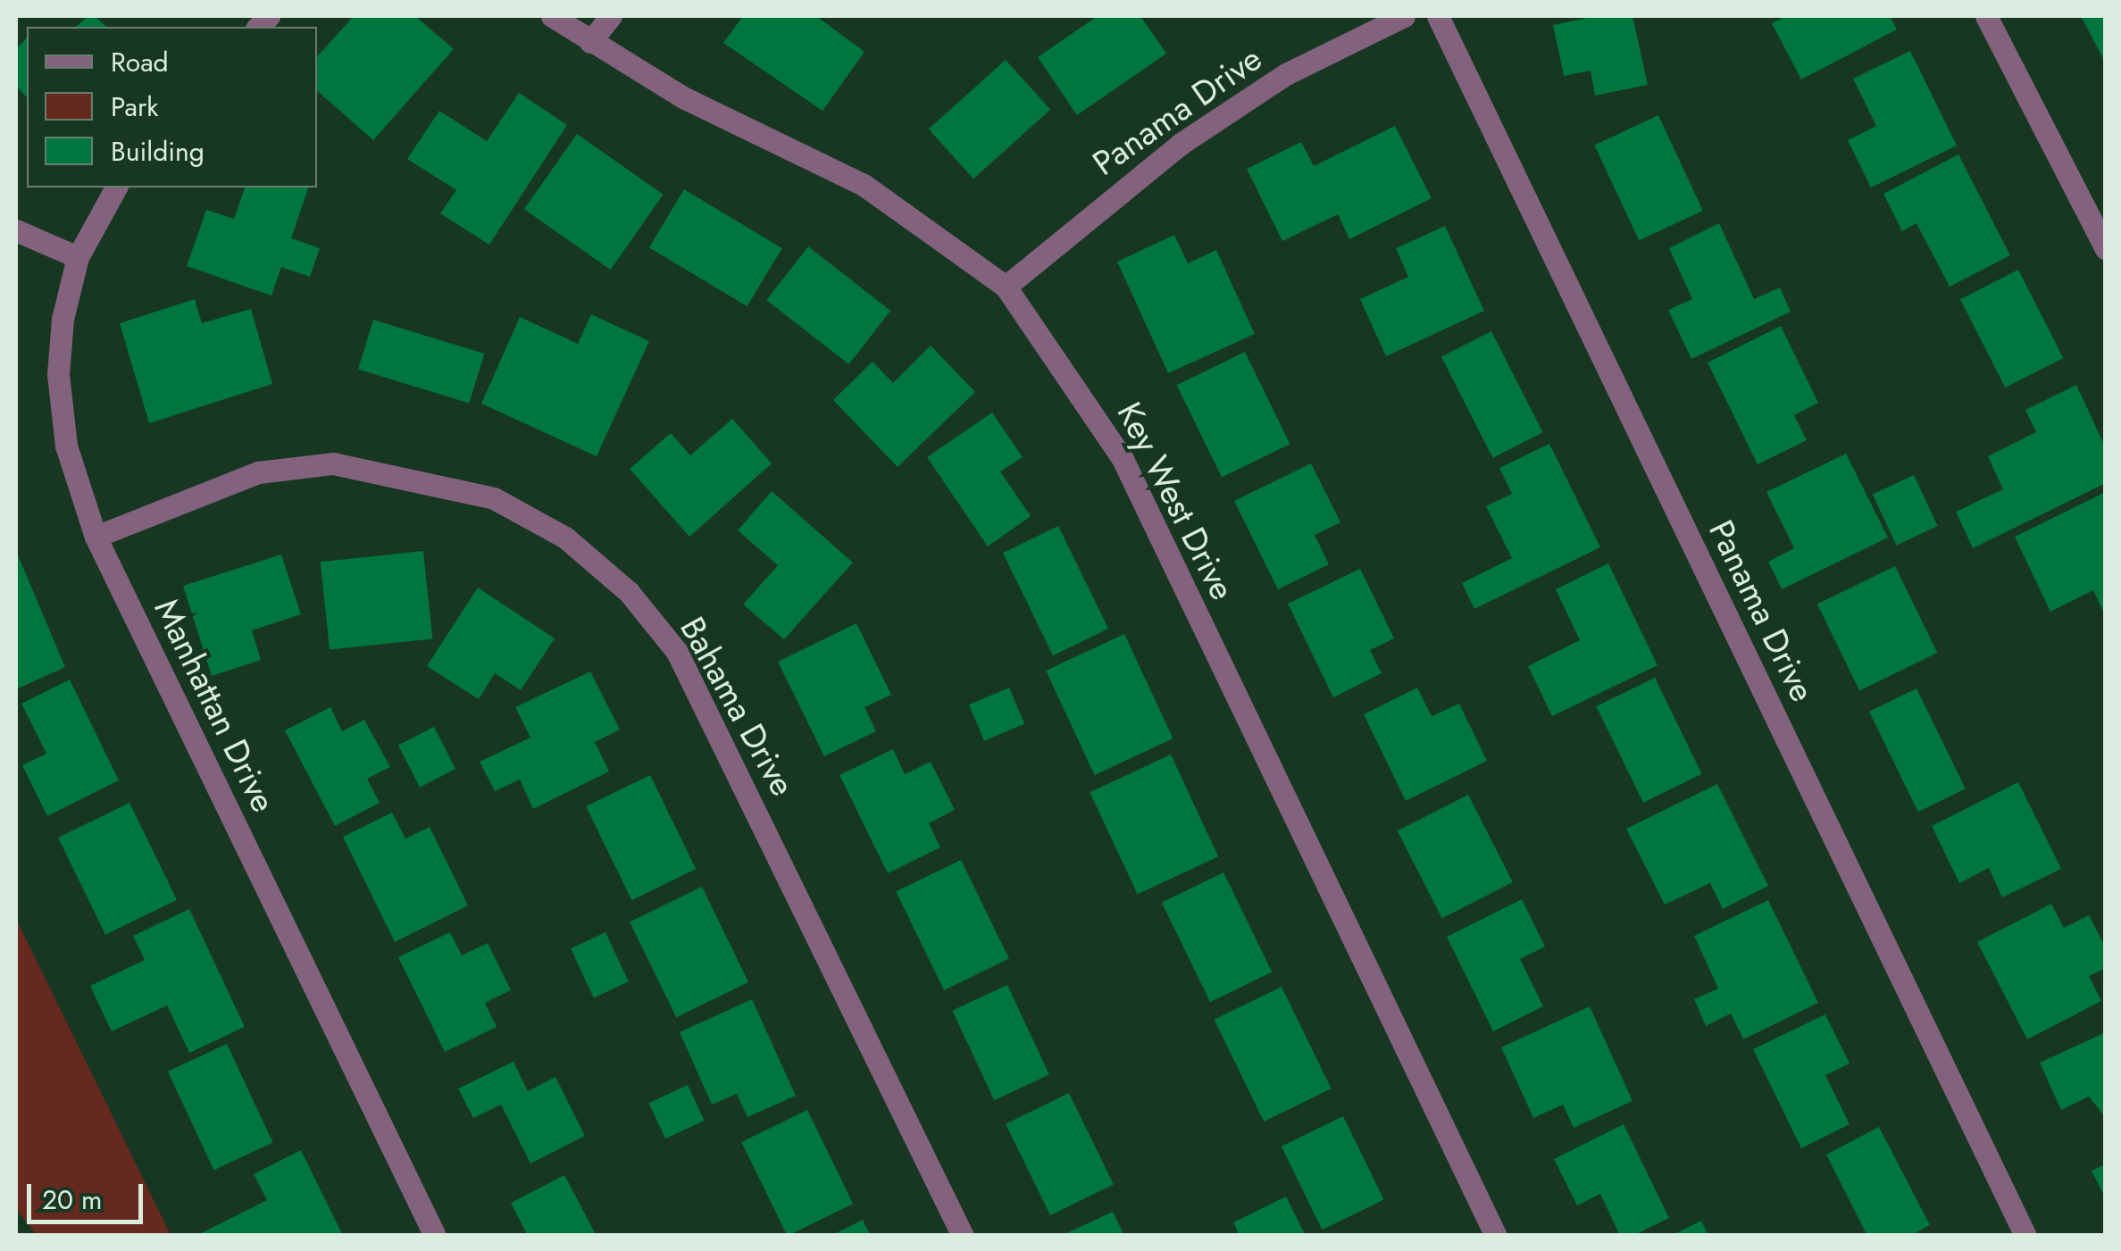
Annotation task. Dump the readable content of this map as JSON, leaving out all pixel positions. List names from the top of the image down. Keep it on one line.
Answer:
{"streets":{"street":["Panama Drive","Key West Drive","Manhattan Drive","Bahama Drive"]},"crossings":[["Panama Drive","Key West Drive"],["Manhattan Drive","Bahama Drive"]],"legend":["Road","Park","Building"],"scale_bar":"20 m"}
